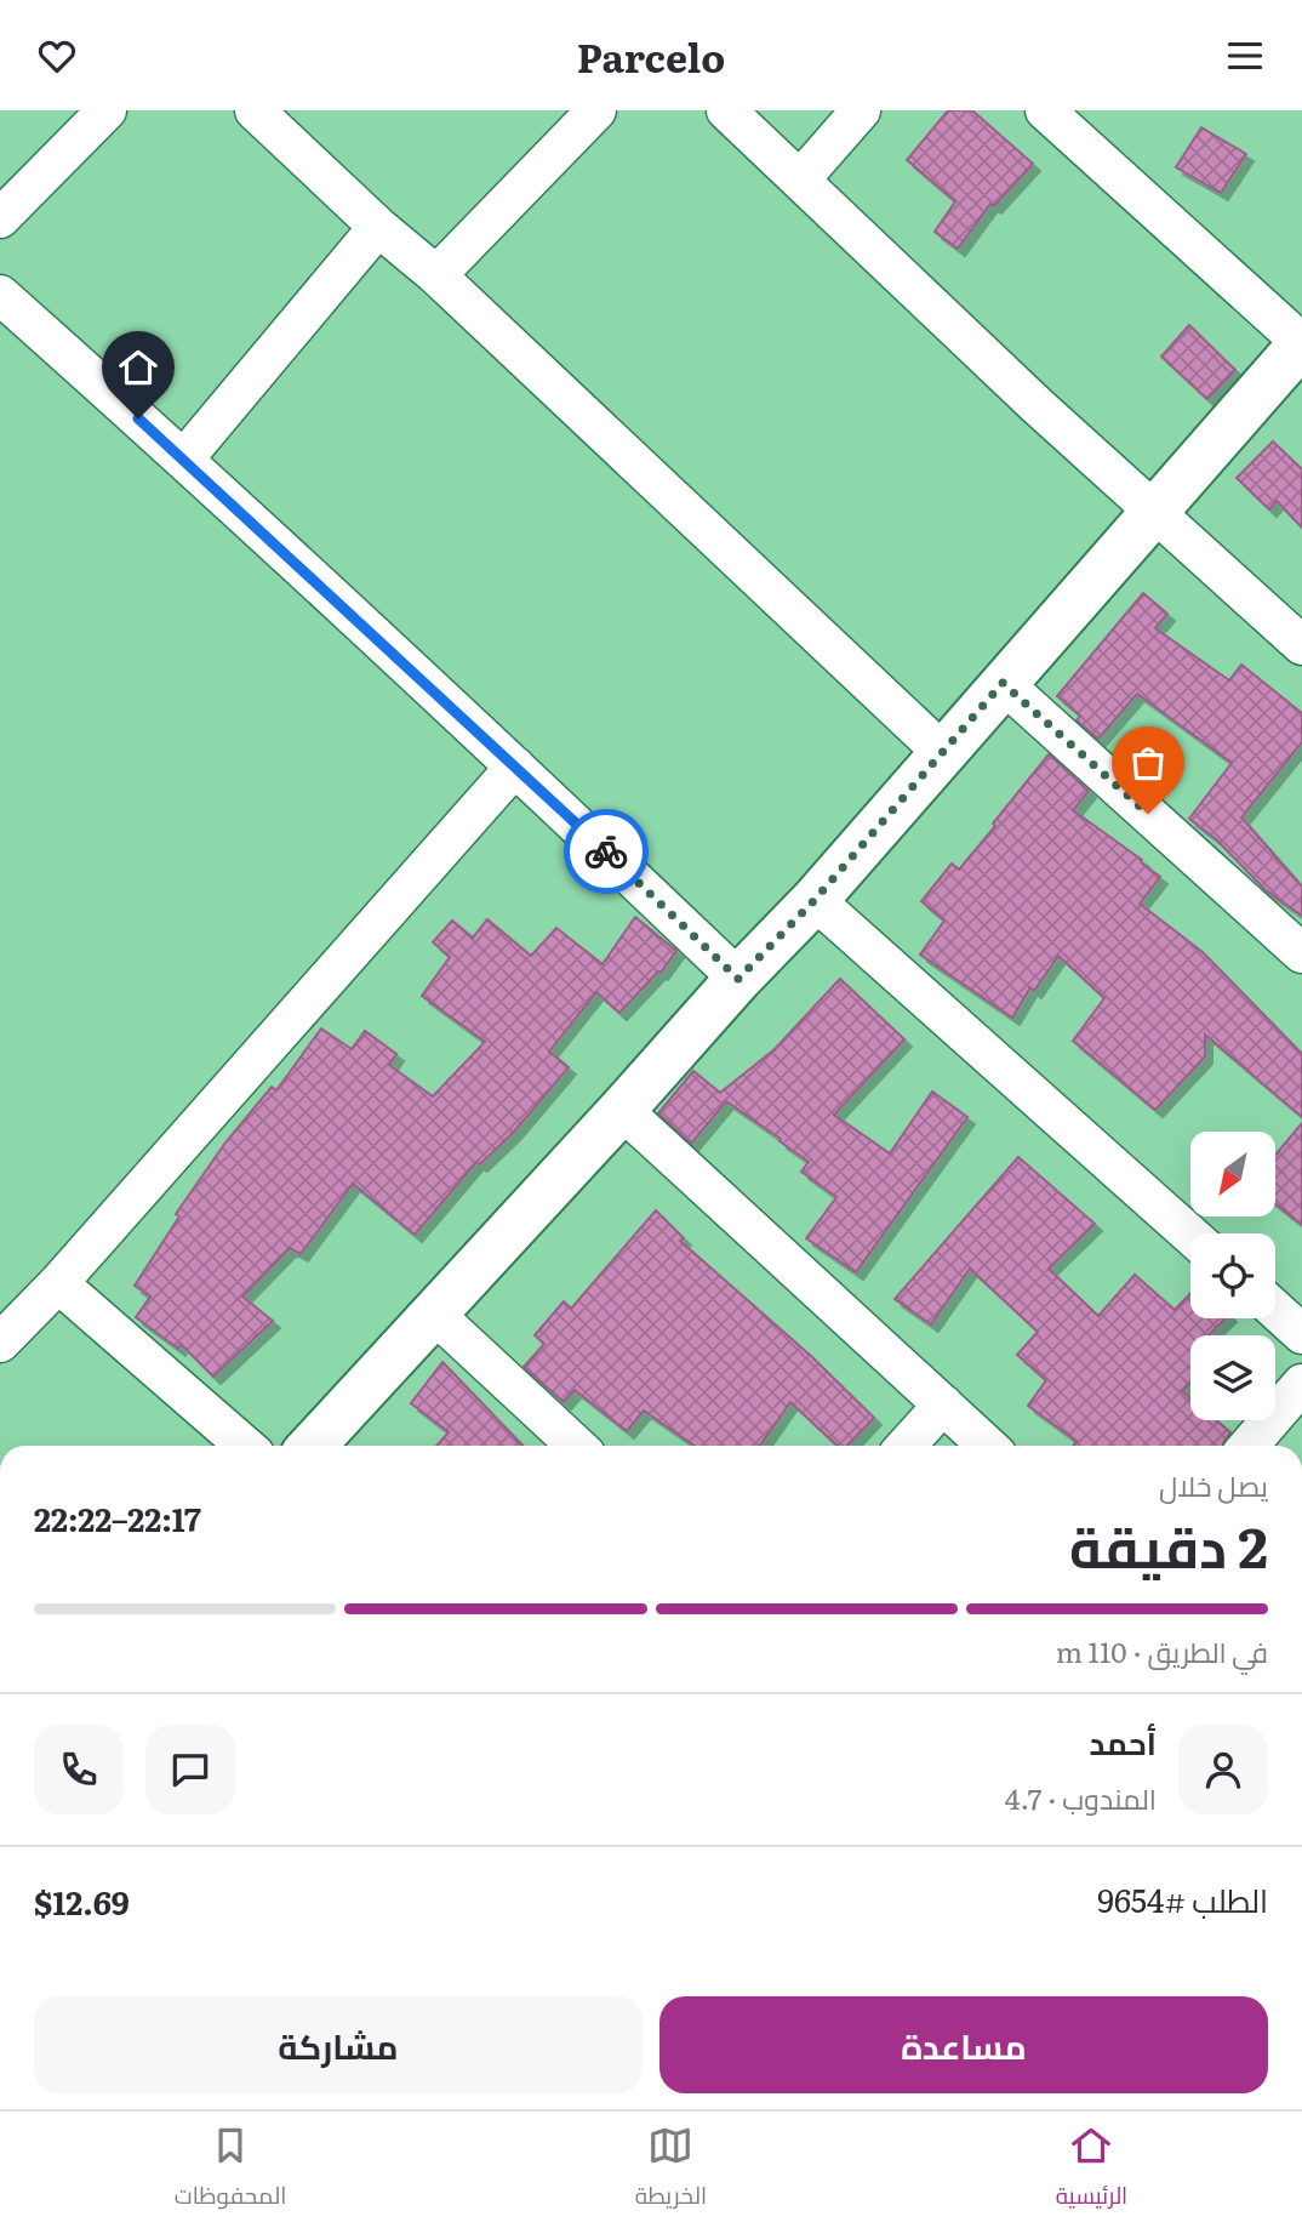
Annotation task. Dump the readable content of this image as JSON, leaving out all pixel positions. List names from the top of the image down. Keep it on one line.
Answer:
{"north":"bottom left","page":{"header":"Parcelo","heading":["2 دقيقة","يصل خلال","22:17–22:22"],"panel":["أحمد","المندوب · 4.7","الطلب #9654","$12.69"],"bar":"في الطريق · 110 m","buttons":["مساعدة","مشاركة"],"tabs":["الرئيسية","الخريطة","المحفوظات"]}}
